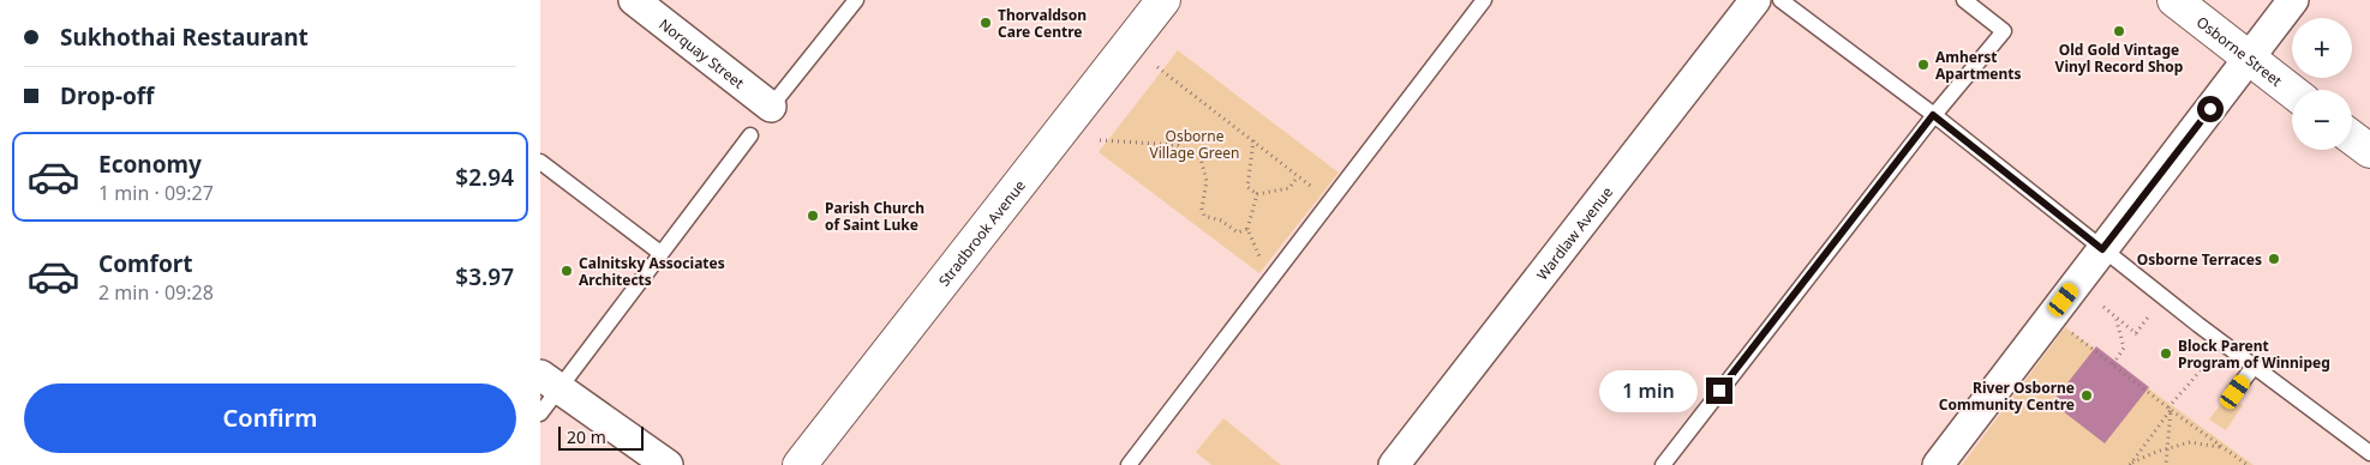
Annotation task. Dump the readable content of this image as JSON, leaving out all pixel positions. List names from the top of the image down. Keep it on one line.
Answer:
{"streets":{"street":["Osborne Street","Norquay Street","Stradbrook Avenue","Wardlaw Avenue"]},"parks":["Osborne Village Green"],"places":["Thorvaldson Care Centre","Old Gold Vintage Vinyl Record Shop","Amherst Apartments","Parish Church of Saint Luke","Osborne Terraces","Calnitsky Associates Architects","Block Parent Program of Winnipeg","River Osborne Community Centre"],"scale_bar":"20 m","page":{"banner":["Sukhothai Restaurant","Drop-off"],"map_buttons":["+","−"],"list":[{"name":"Economy","note":"1 min · 09:27","value":"$2.94"},{"name":"Comfort","note":"2 min · 09:28","value":"$3.97"}],"bubble":"1 min","buttons":"Confirm","scale":"20 m"}}
